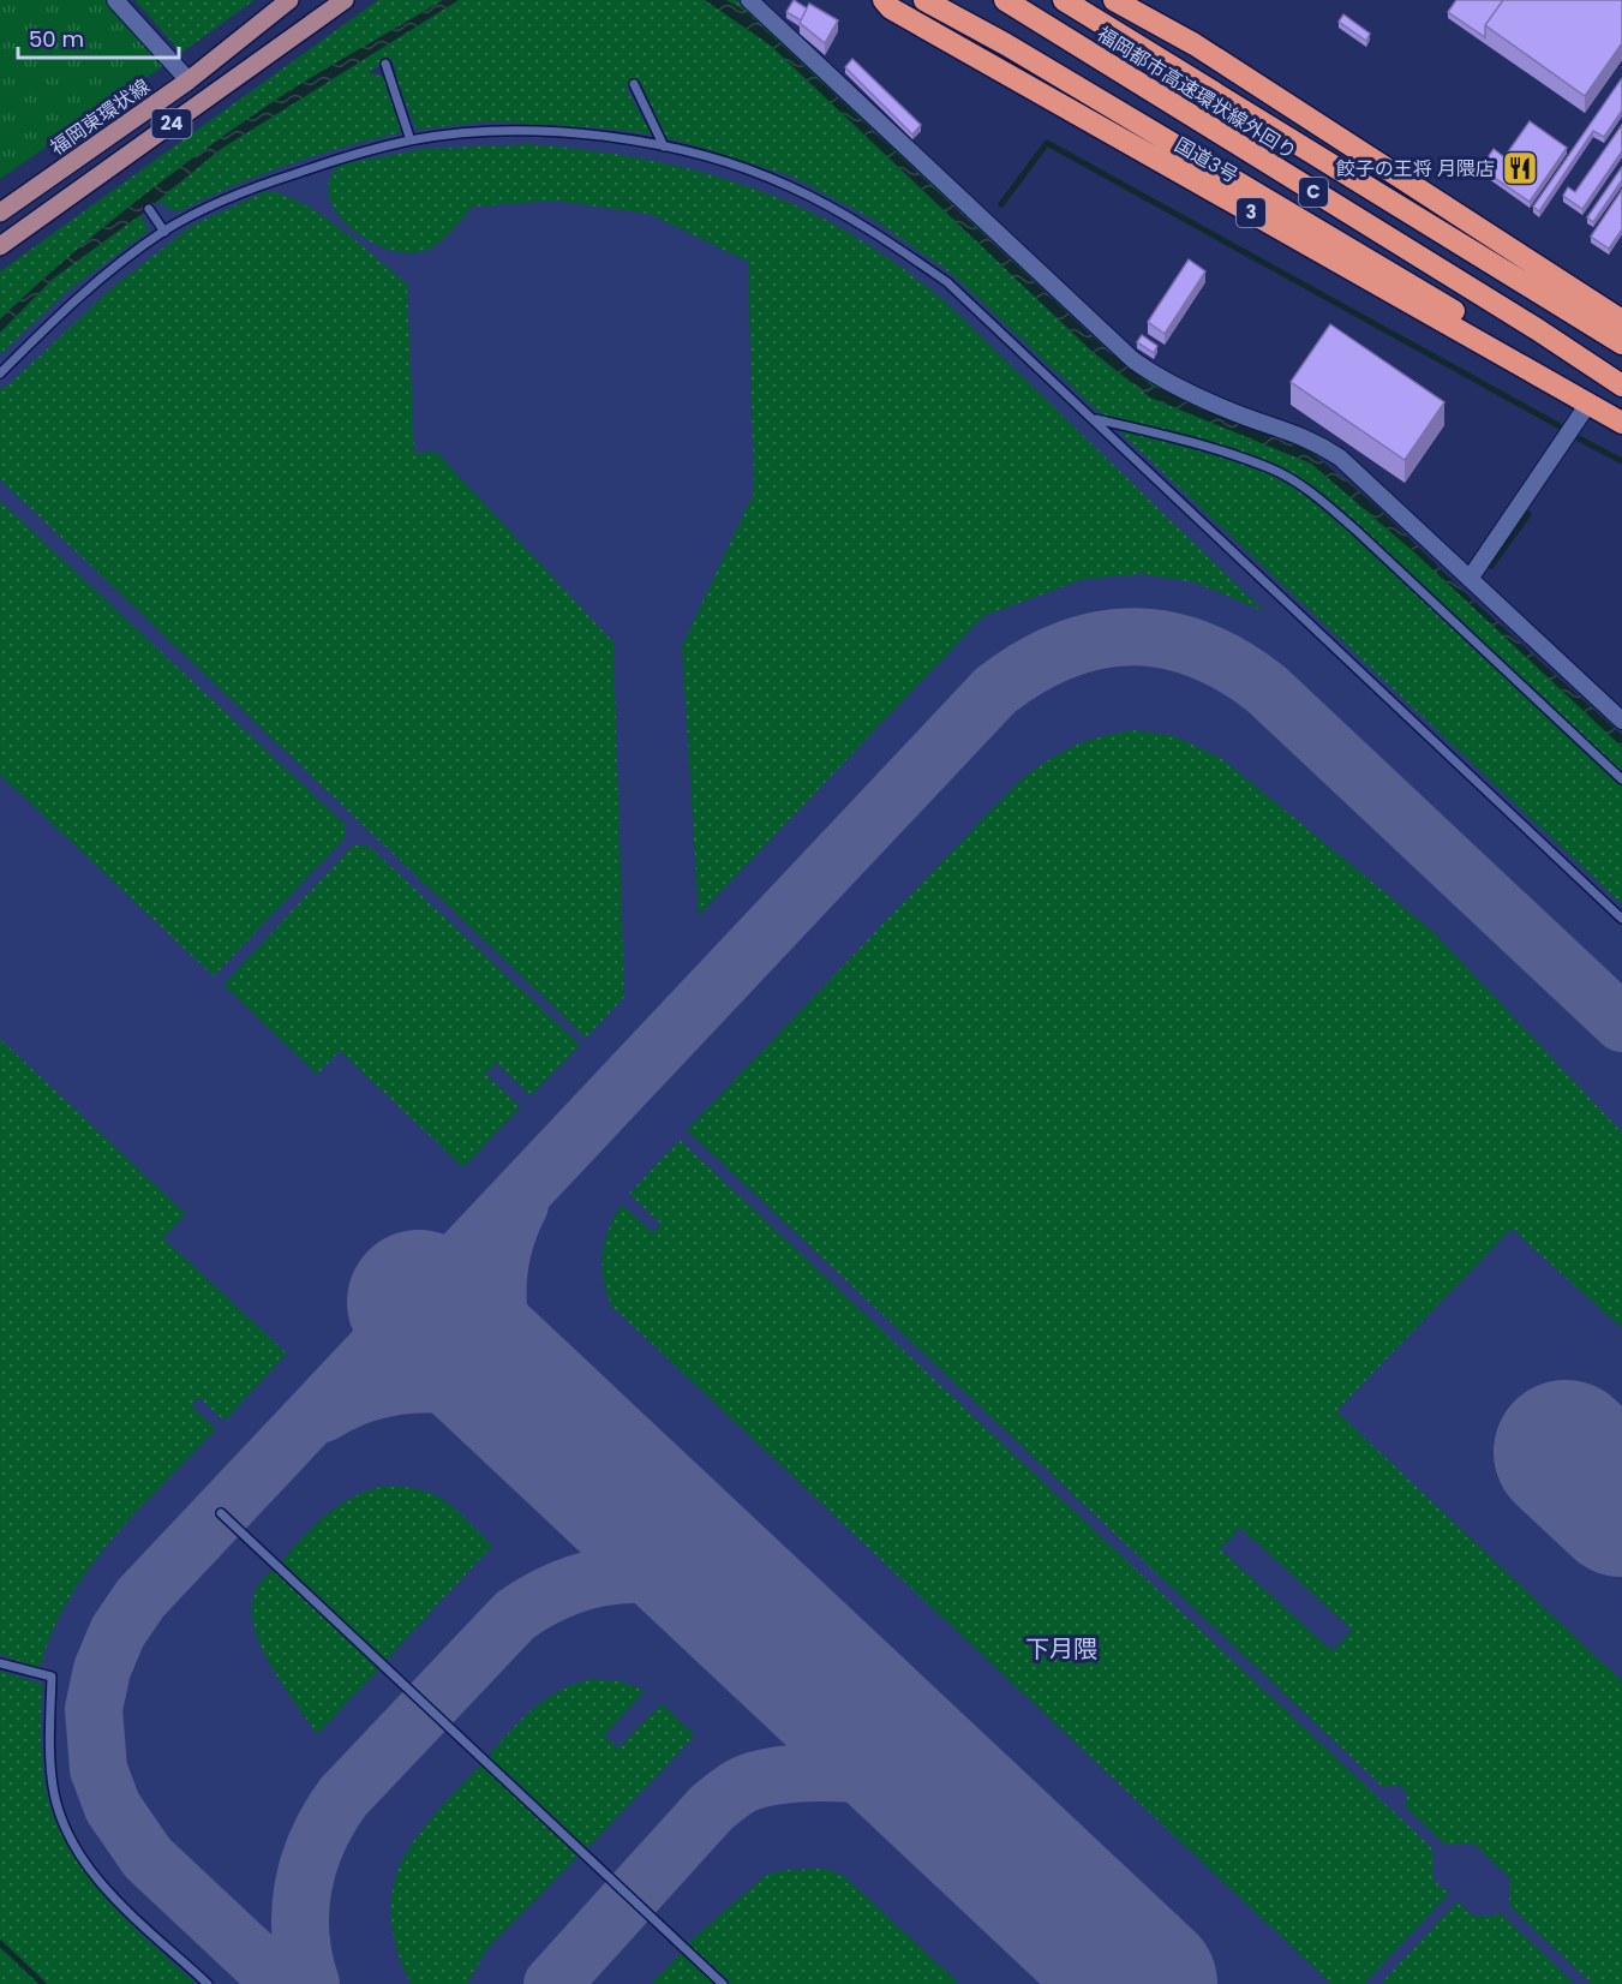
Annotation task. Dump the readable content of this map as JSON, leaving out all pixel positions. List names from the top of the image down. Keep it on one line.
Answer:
{"streets":{"highway":["福岡都市高速環状線外回り","国道3号","C","3"],"main road":["福岡東環状線","24"]},"districts":["下月隈"],"places":{"restaurant":["餃子の王将 月隈店"]},"scale_bar":"50 m"}
